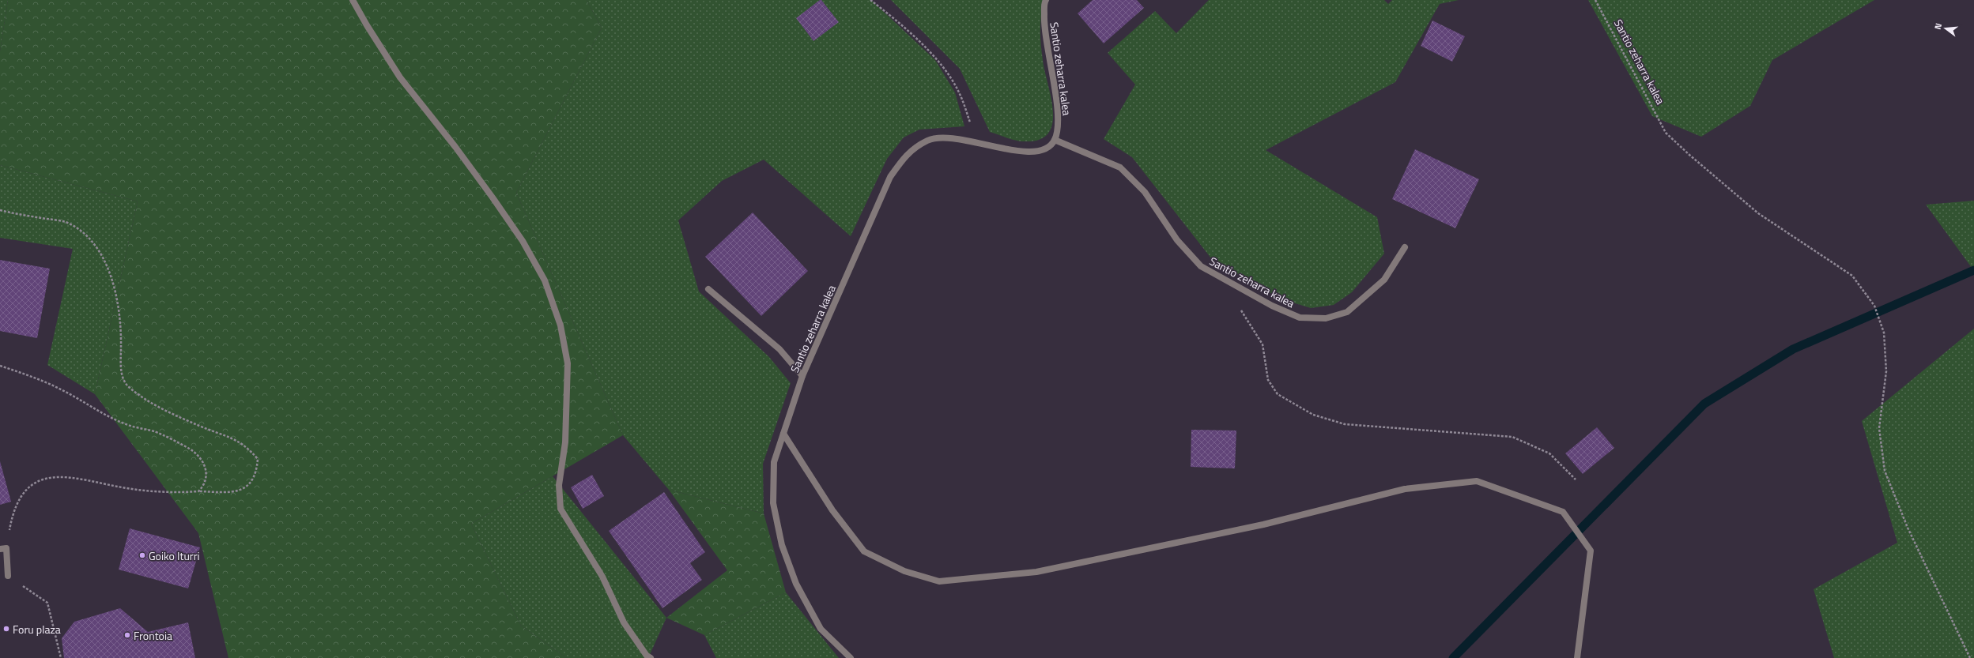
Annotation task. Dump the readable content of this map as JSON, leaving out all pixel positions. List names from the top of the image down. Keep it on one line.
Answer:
{"streets":{"street":["Santio zeharra kalea"]},"places":["Goiko Iturri","Foru plaza","Frontoia"],"north":"left"}
